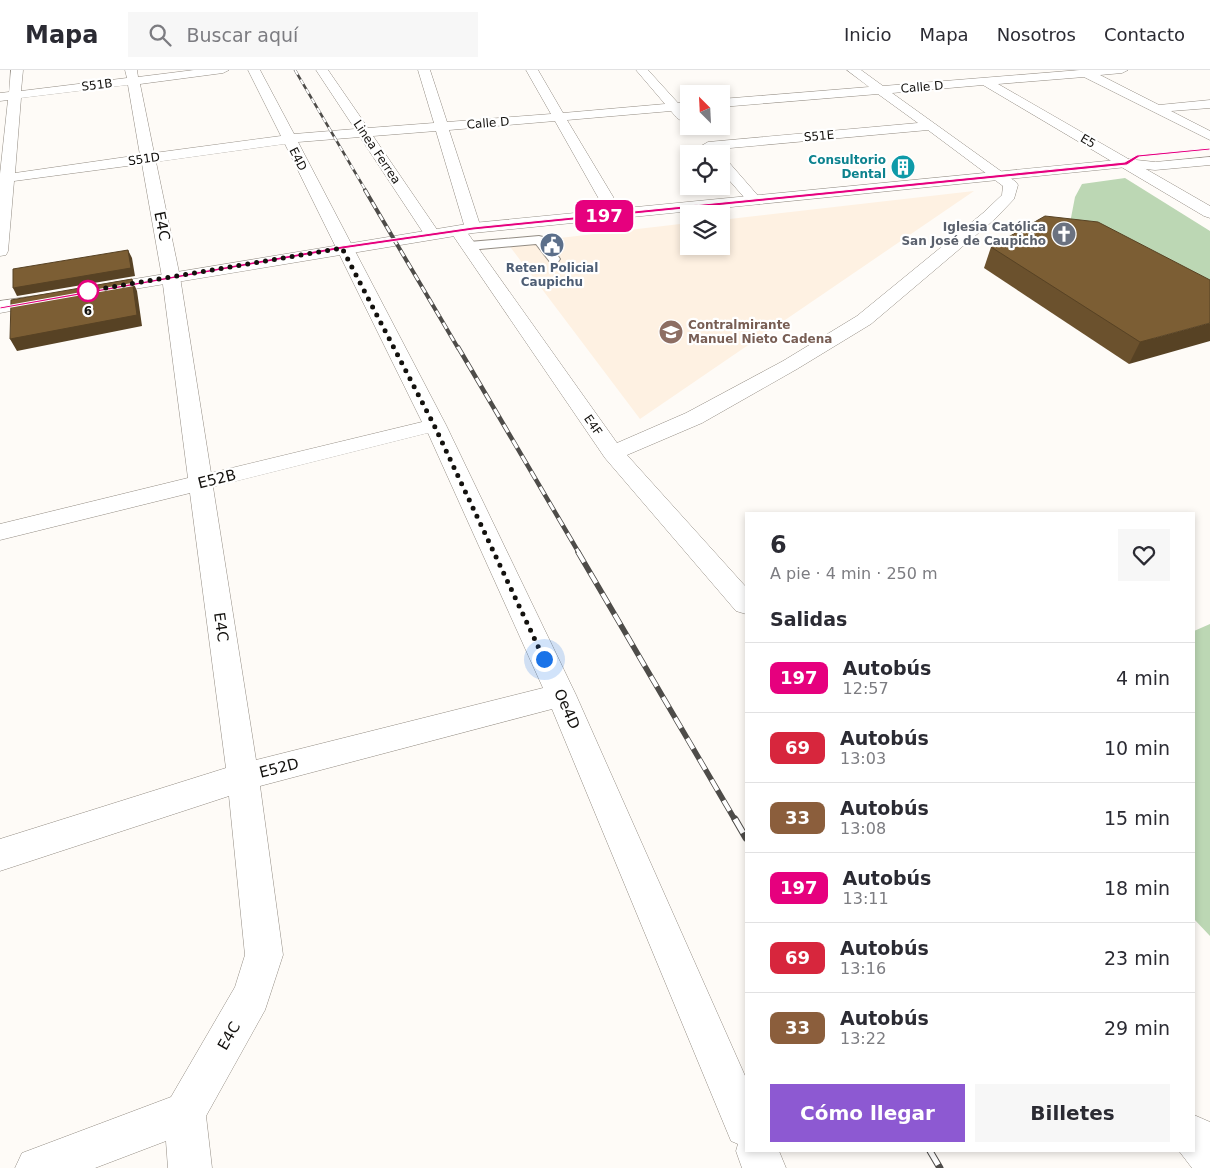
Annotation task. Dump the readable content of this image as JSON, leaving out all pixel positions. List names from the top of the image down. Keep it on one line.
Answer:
{"streets":{"street":["S51B","Calle D","S51E","E5","Linea Ferrea","S51D","E4D","E4C","E4F","E52B","Oe4D","E52D"]},"crossings":[["S51B","E4C"],["Calle D","E5"],["Calle D","Linea Ferrea"],["Calle D","S51D"],["Calle D","E4D"],["Calle D","E4F"],["S51D","E4D"],["S51D","E4C"],["E4D","Oe4D"],["E4C","E52B"],["E4C","E52D"],["E52B","Oe4D"],["Oe4D","E52D"]],"places":{"building":["Consultorio Dental"],"church":["Iglesia Católica San José de Caupicho"],"public building":["Reten Policial Caupichu"],"other":["6"],"school or university":["Contralmirante Manuel Nieto Cadena"]},"lines":["bus line 197"],"north":"top left","page":{"header":"Mapa","search":"Buscar aquí","nav":["Inicio","Mapa","Nosotros","Contacto"],"on_map":"197","heading":[["6","A pie · 4 min · 250 m"],"Salidas"],"list":[{"mark":"197","name":"Autobús","note":"12:57","value":"4 min"},{"mark":"69","name":"Autobús","note":"13:03","value":"10 min"},{"mark":"33","name":"Autobús","note":"13:08","value":"15 min"},{"mark":"197","name":"Autobús","note":"13:11","value":"18 min"},{"mark":"69","name":"Autobús","note":"13:16","value":"23 min"},{"mark":"33","name":"Autobús","note":"13:22","value":"29 min"}],"buttons":["Cómo llegar","Billetes"]}}
